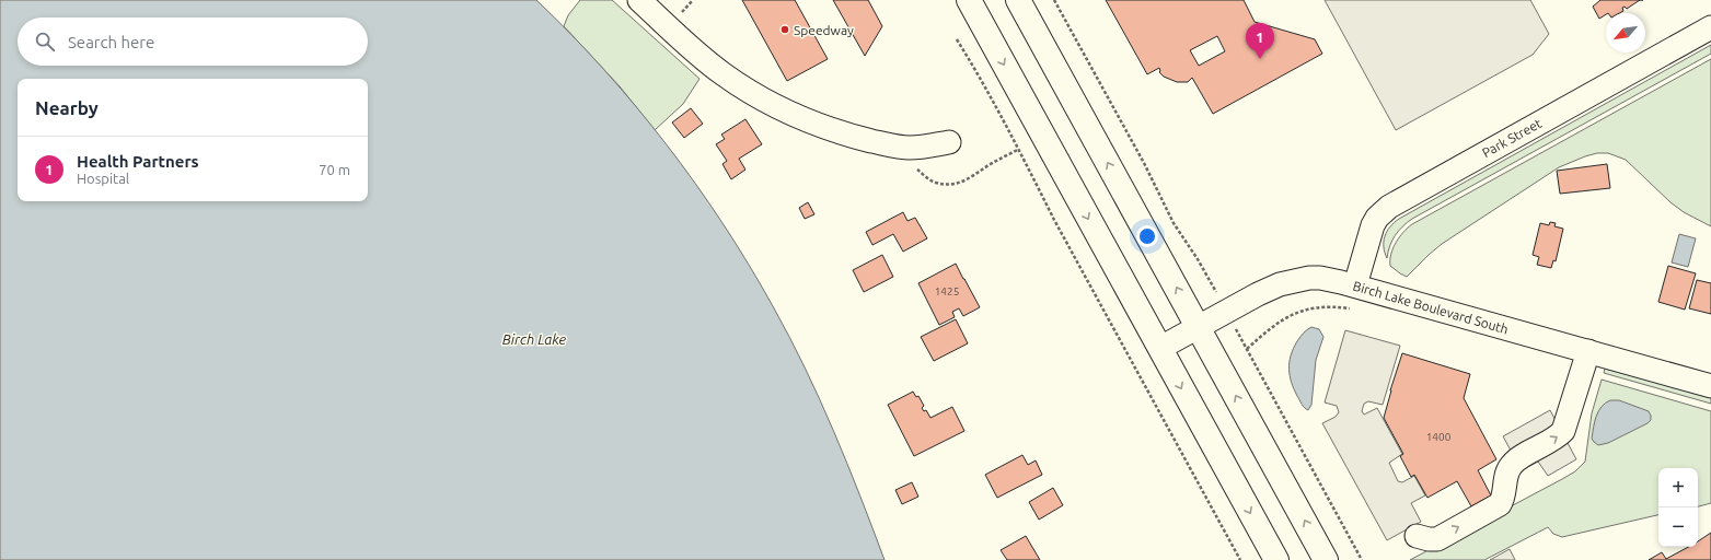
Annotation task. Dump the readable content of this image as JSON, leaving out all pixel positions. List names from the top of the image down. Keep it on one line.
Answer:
{"streets":{"street":["Park Street","Birch Lake Boulevard South"]},"crossings":[["Park Street","Birch Lake Boulevard South"]],"water":["Birch Lake"],"places":["Speedway"],"house_numbers":["1425","1400"],"north":"bottom left","page":{"search":"Search here","pins":"1","heading":"Nearby","list":[{"mark":"1","name":"Health Partners","note":"Hospital","value":"70 m"}],"map_buttons":["+","−"]}}
